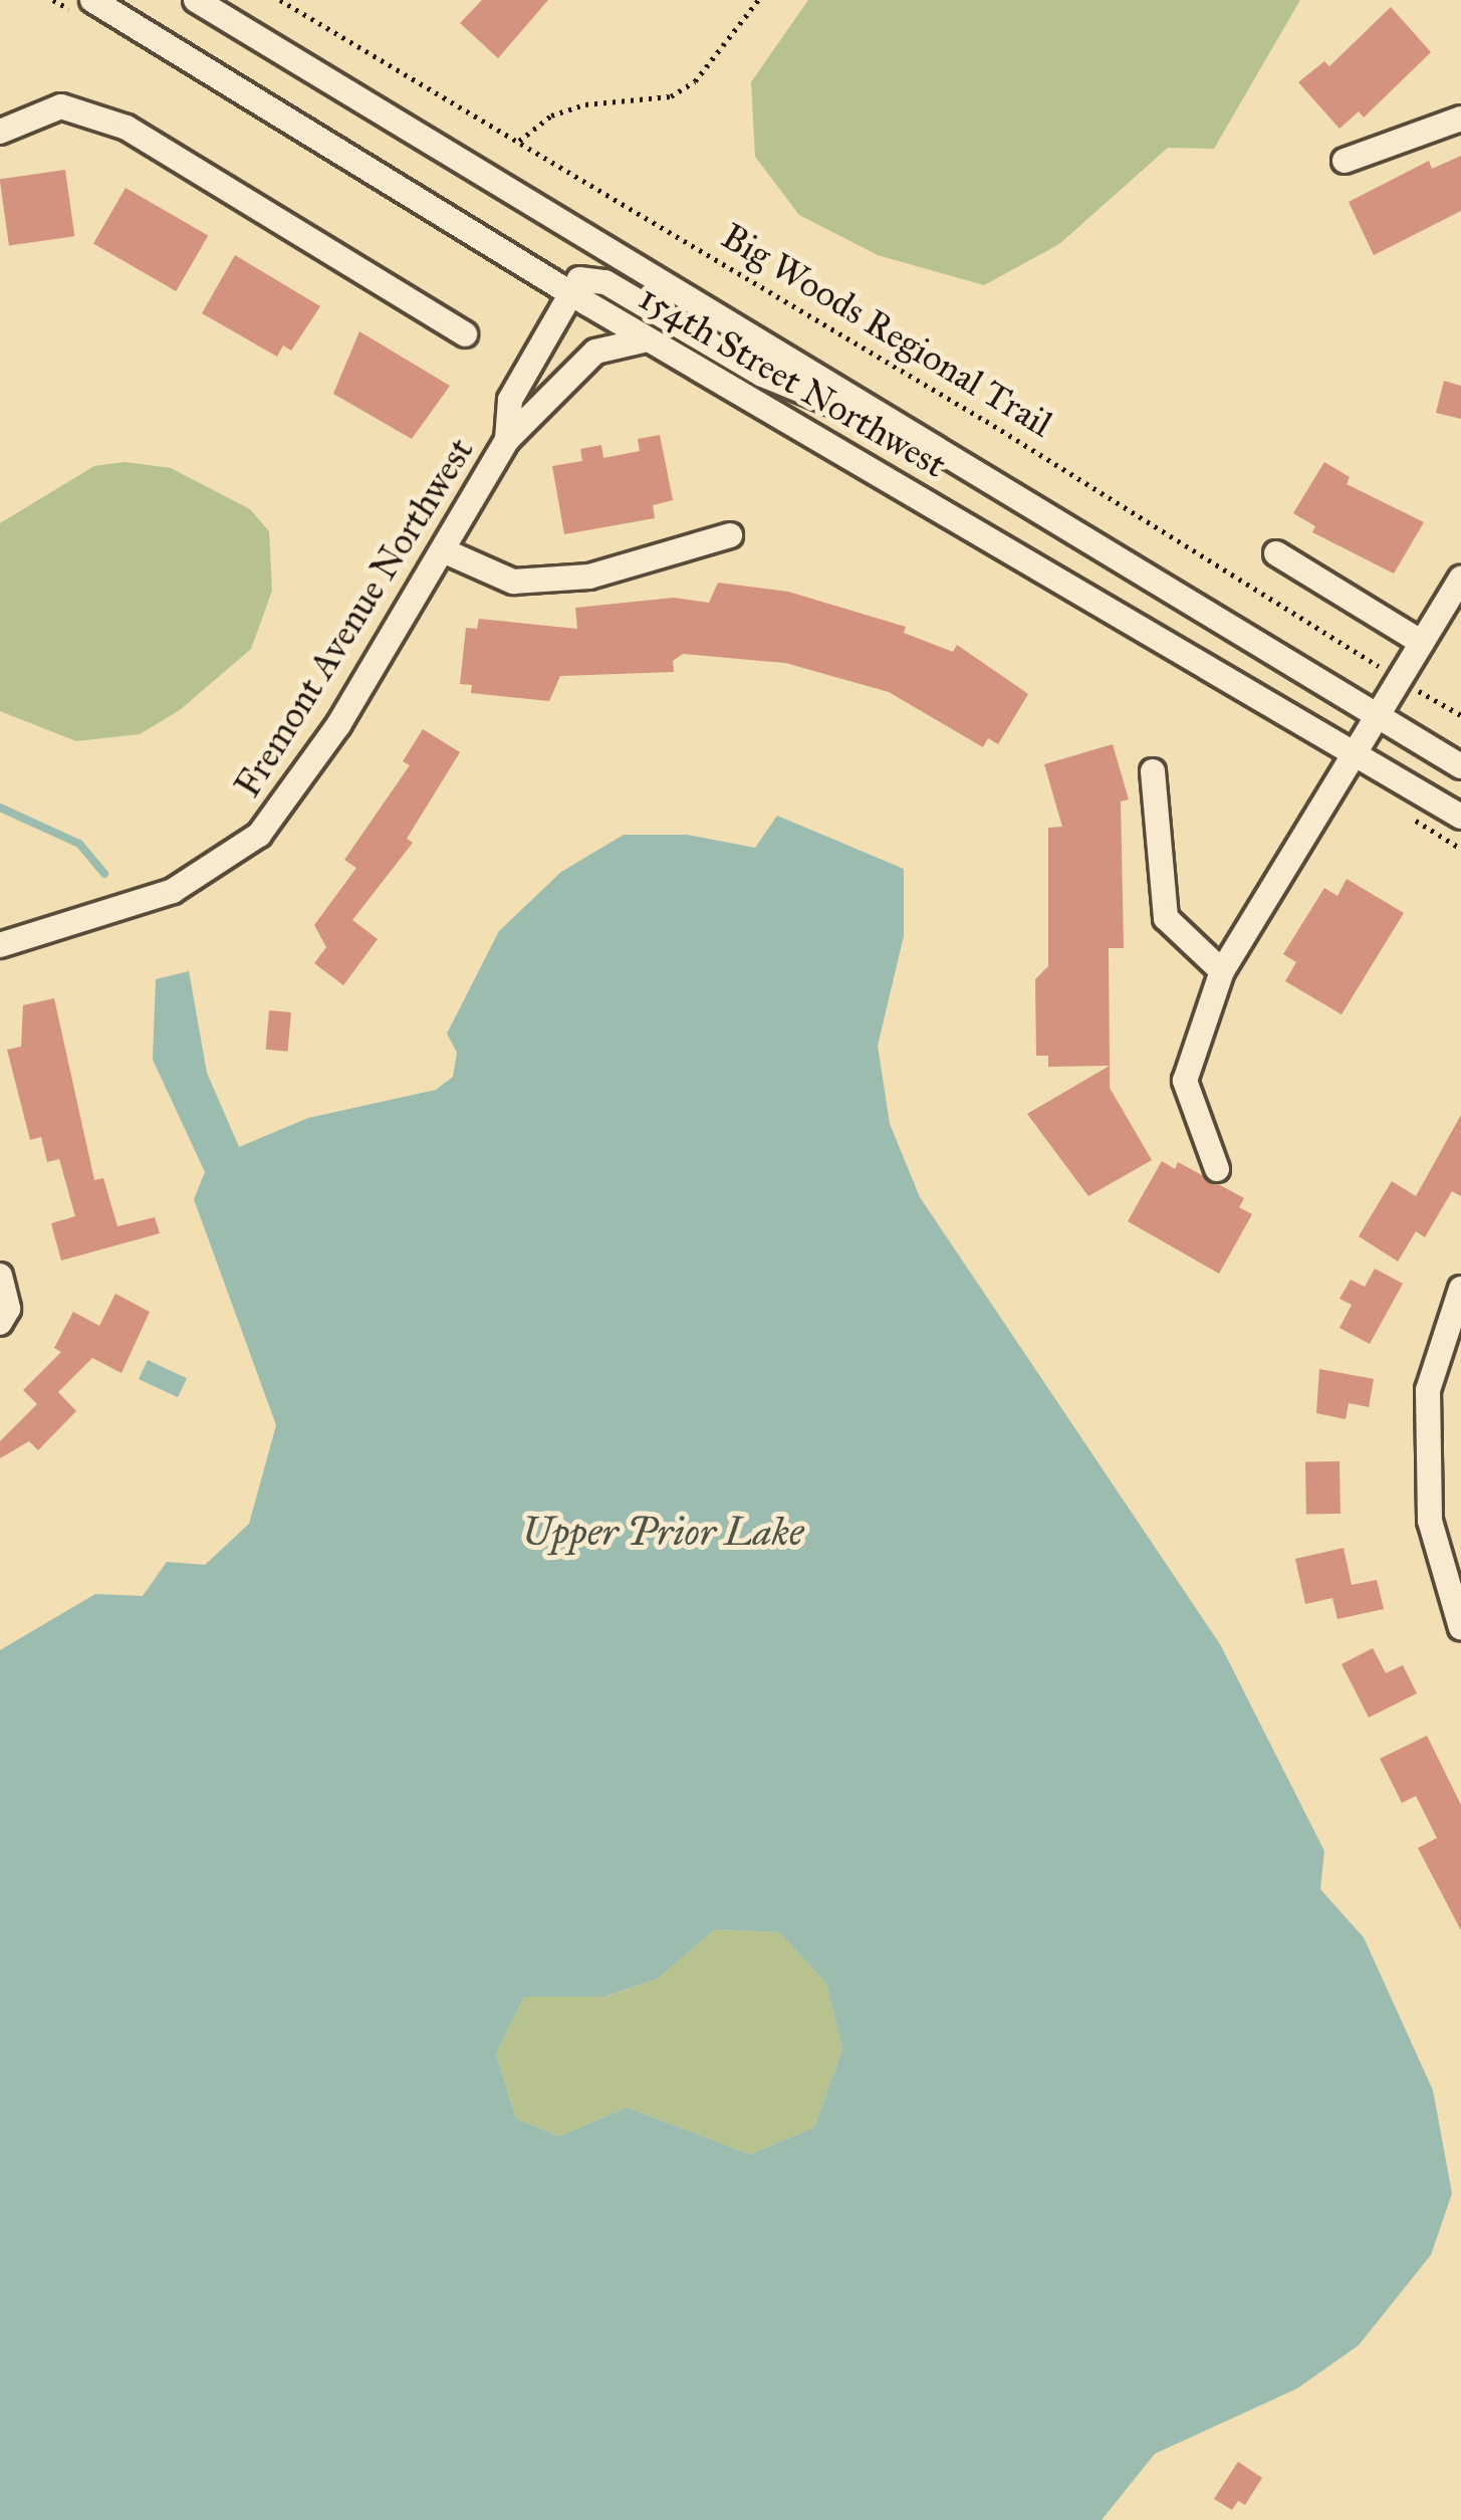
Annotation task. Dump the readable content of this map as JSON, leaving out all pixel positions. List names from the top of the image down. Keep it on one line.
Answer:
{"streets":{"street":["154th Street Northwest","Fremont Avenue Northwest"],"path":["Big Woods Regional Trail"]},"crossings":[["154th Street Northwest","Fremont Avenue Northwest"]],"water":["Upper Prior Lake"]}
